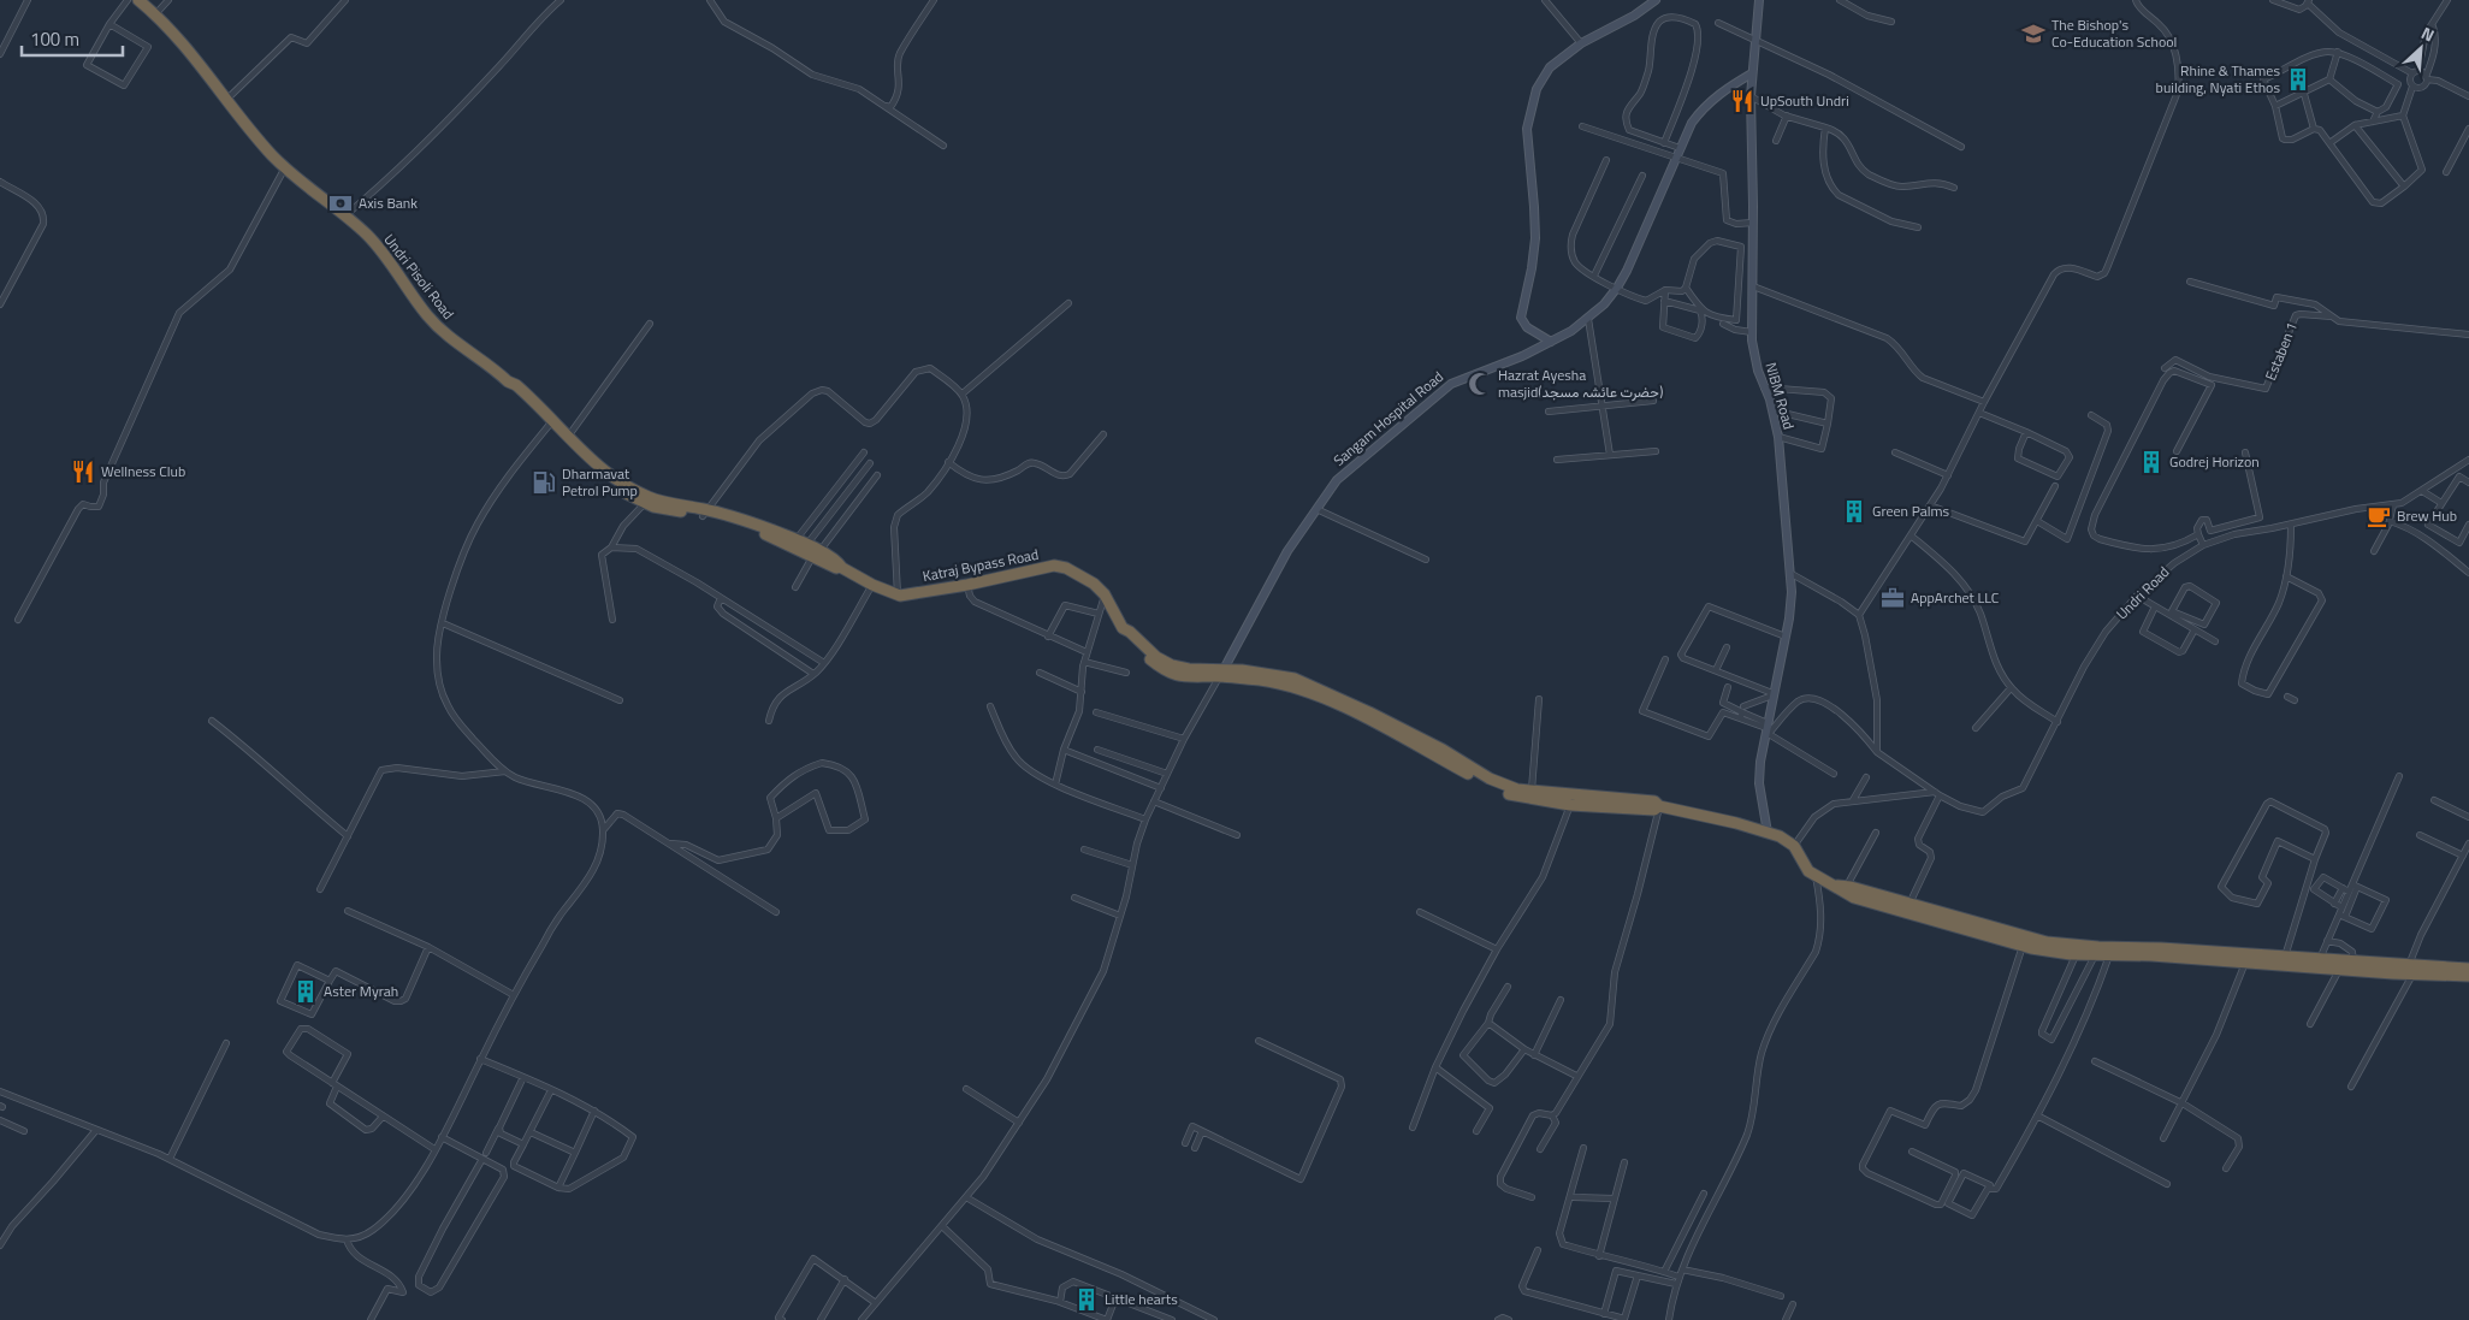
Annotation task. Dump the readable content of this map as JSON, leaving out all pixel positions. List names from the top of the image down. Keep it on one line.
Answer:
{"streets":{"highway":["Undri Pisoli Road","Katraj Bypass Road"],"main road":["NIBM Road","Sangam Hospital Road"],"street":["Estaben 1","Undri Road"]},"crossings":[["NIBM Road","Sangam Hospital Road"],["NIBM Road","Undri Road"],["Sangam Hospital Road","Katraj Bypass Road"]],"places":{"school or university":["The Bishop's Co-Education School"],"building":["Rhine & Thames building, Nyati Ethos","Godrej Horizon","Green Palms","Aster Myrah","Little hearts"],"restaurant":["UpSouth Undri","Wellness Club"],"bank":["Axis Bank"],"mosque":["Hazrat Ayesha masjid(حضرت عائشہ مسجد)"],"fuel station":["Dharmavat Petrol Pump"],"cafe":["Brew Hub"],"office":["AppArchet LLC"]},"scale_bar":"100 m","north":"top right"}
